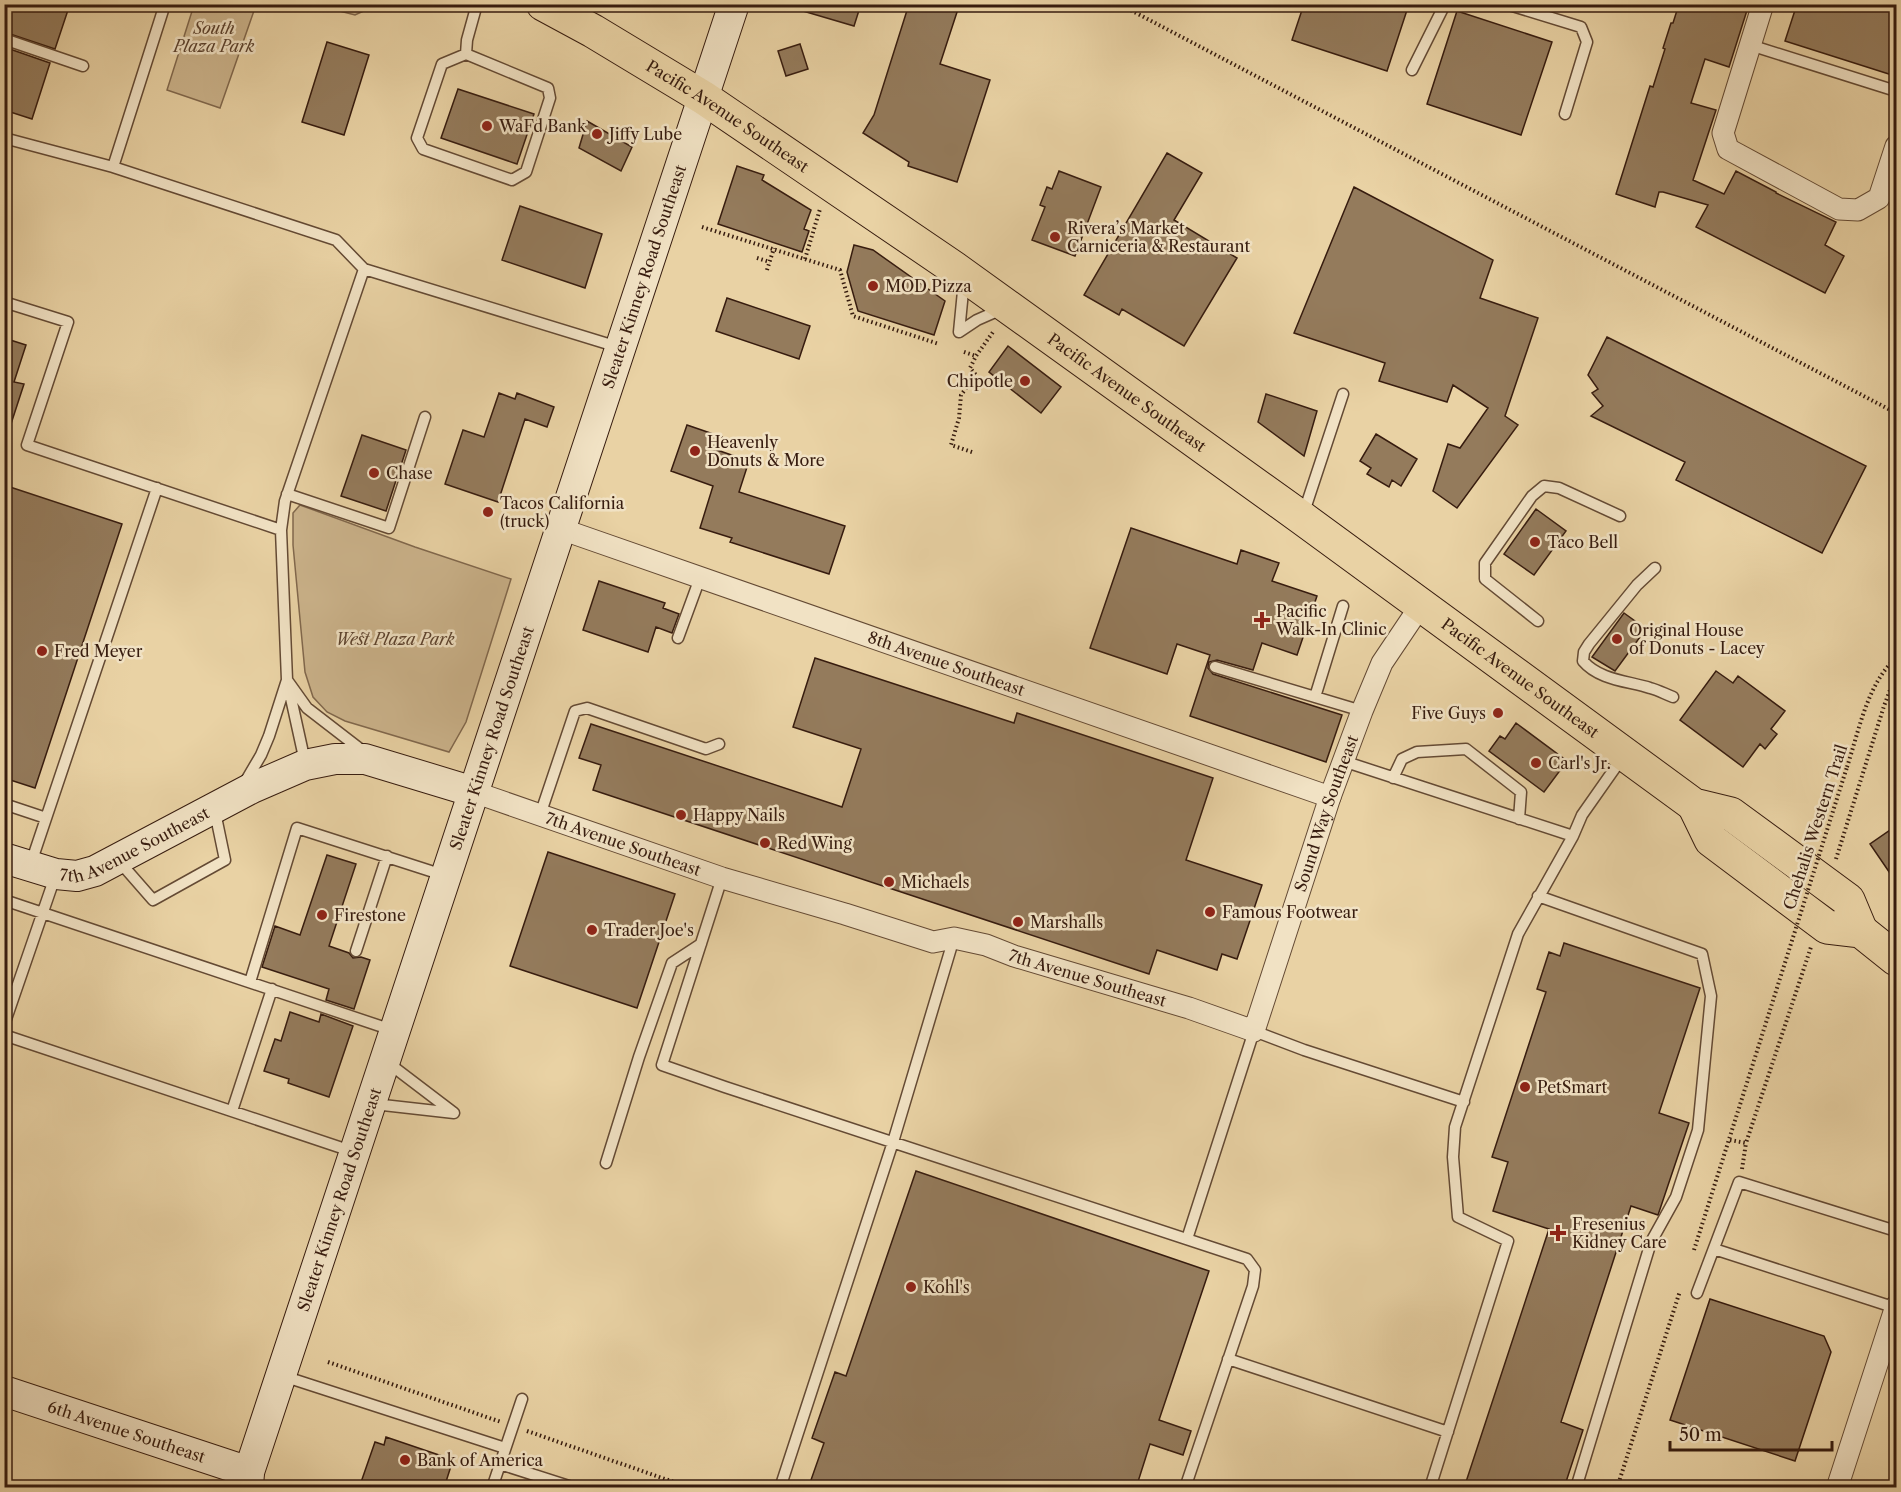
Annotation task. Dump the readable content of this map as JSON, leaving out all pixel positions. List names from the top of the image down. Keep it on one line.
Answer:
{"streets":{"main road":["Pacific Avenue Southeast","Sleater Kinney Road Southeast","7th Avenue Southeast","6th Avenue Southeast"],"street":["8th Avenue Southeast","Sound Way Southeast"],"path":["Chehalis Western Trail"]},"crossings":[["Pacific Avenue Southeast","Sleater Kinney Road Southeast"],["Pacific Avenue Southeast","Sound Way Southeast"],["Sleater Kinney Road Southeast","8th Avenue Southeast"],["Sleater Kinney Road Southeast","7th Avenue Southeast"],["Sleater Kinney Road Southeast","6th Avenue Southeast"],["8th Avenue Southeast","Sound Way Southeast"],["Sound Way Southeast","7th Avenue Southeast"]],"parks":["South Plaza Park","West Plaza Park"],"places":{"other":["WaFd Bank","Jiffy Lube","Rivera’s Market Carniceria & Restaurant","MOD Pizza","Chipotle","Heavenly Donuts & More","Chase","Tacos California (truck)","Taco Bell","Original House of Donuts - Lacey","Fred Meyer","Five Guys","Carl's Jr.","Happy Nails","Red Wing","Michaels","Famous Footwear","Firestone","Marshalls","Trader Joe's","PetSmart","Kohl's","Bank of America"],"health":["Pacific Walk-In Clinic","Fresenius Kidney Care"]},"scale_bar":"50 m"}
